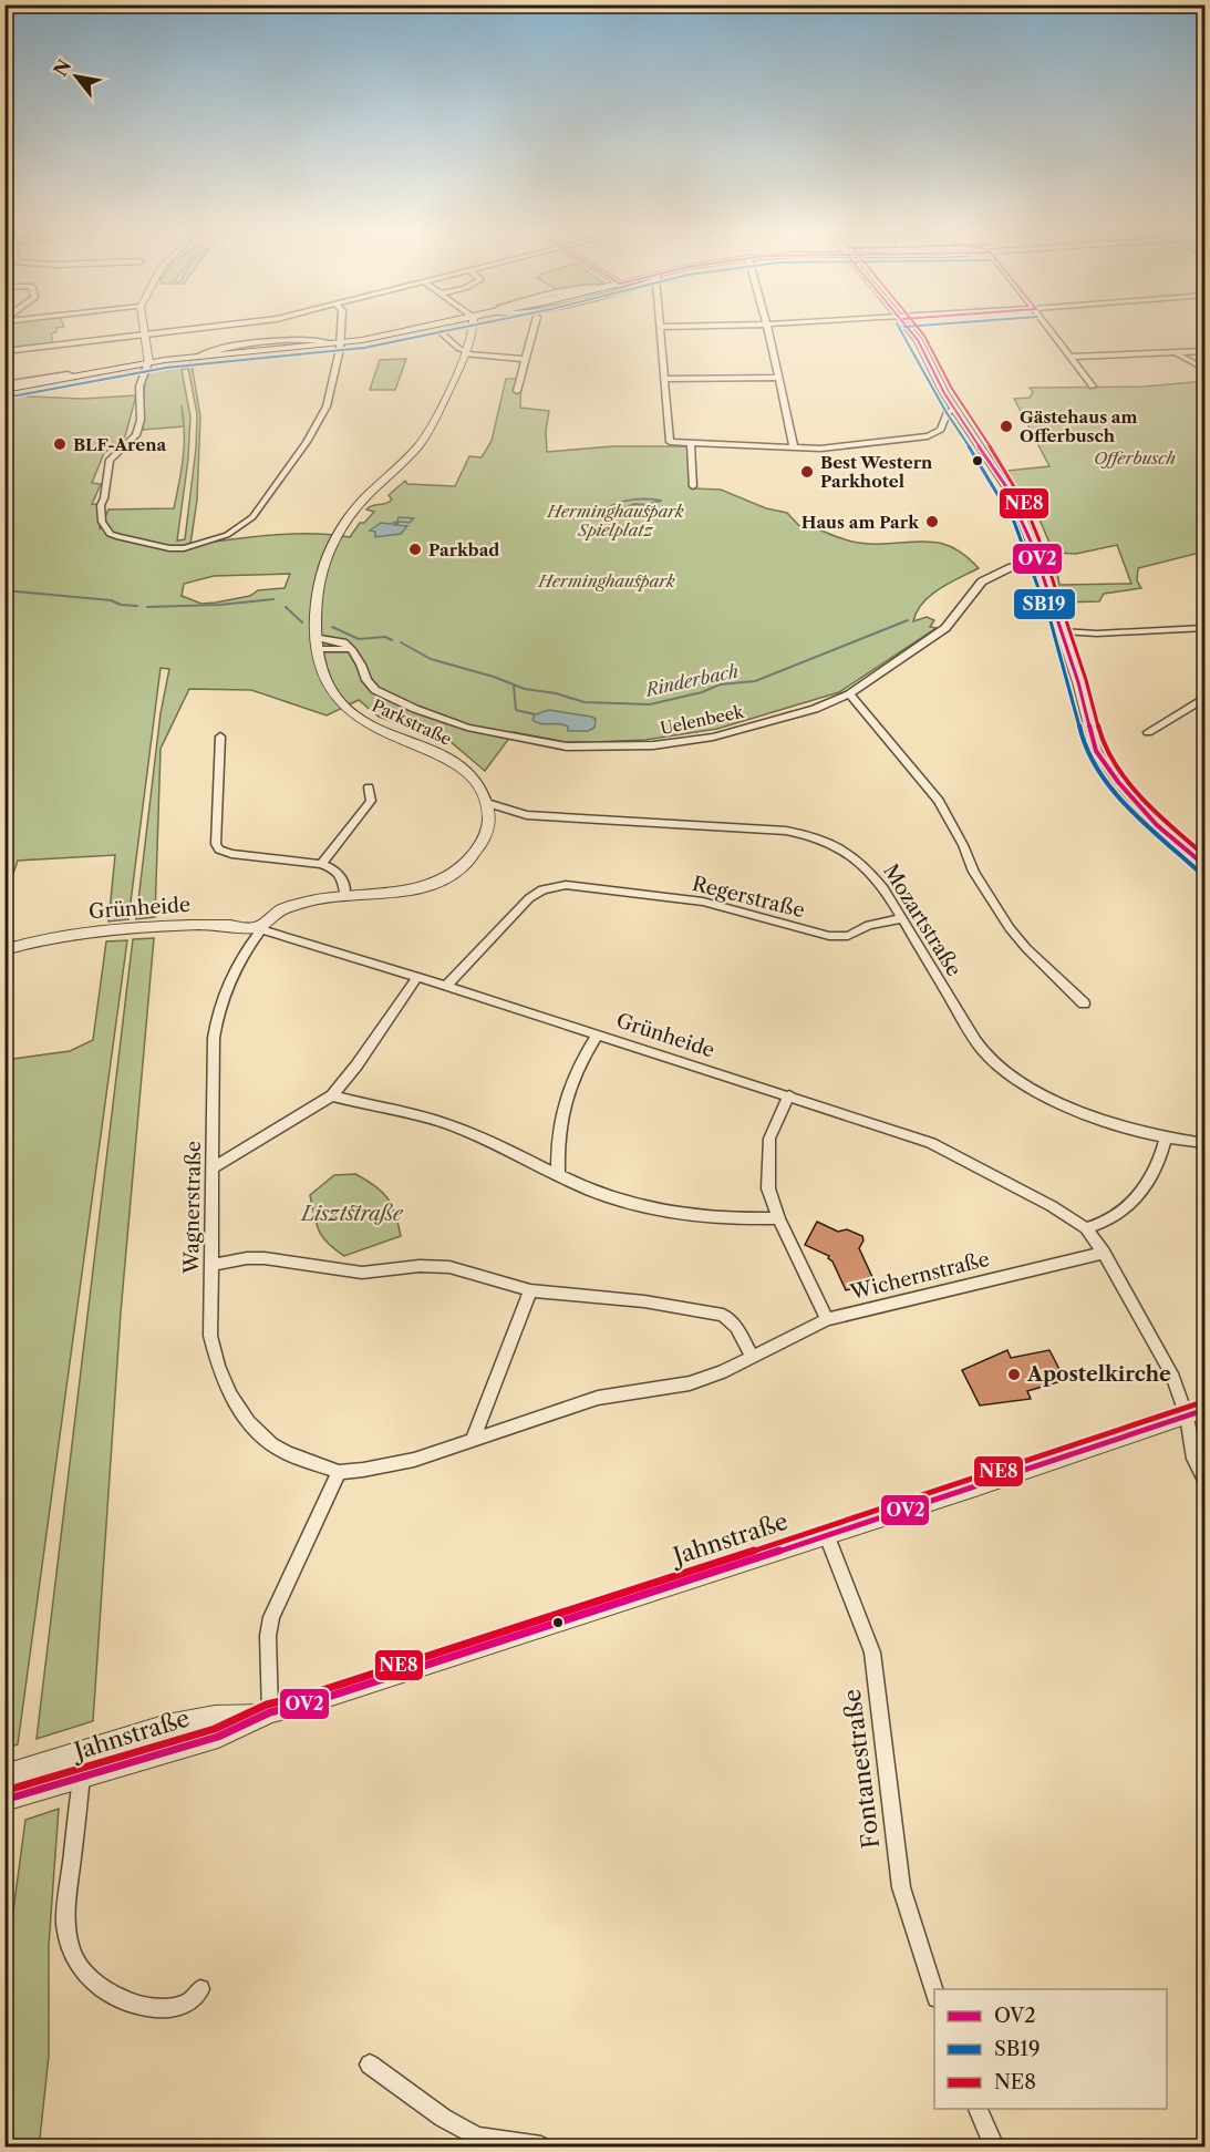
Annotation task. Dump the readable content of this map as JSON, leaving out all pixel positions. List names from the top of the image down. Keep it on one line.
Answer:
{"streets":{"street":["Uelenbeek","Parkstraße","Regerstraße","Grünheide","Mozartstraße","Wagnerstraße","Wichernstraße","Jahnstraße","Fontanestraße"]},"crossings":[["Uelenbeek","Parkstraße"],["Parkstraße","Mozartstraße"],["Regerstraße","Grünheide"],["Regerstraße","Mozartstraße"],["Grünheide","Wagnerstraße"],["Grünheide","Wichernstraße"],["Grünheide","Jahnstraße"],["Wagnerstraße","Wichernstraße"],["Jahnstraße","Fontanestraße"]],"water":["Rinderbach"],"parks":["Offerbusch","Herminghauspark Spielplatz","Herminghauspark","Lisztstraße"],"places":["Gästehaus am Offerbusch","BLF-Arena","Best Western Parkhotel","Haus am Park","Parkbad","Apostelkirche"],"lines":["transit line OV2","transit line SB19","transit line NE8"],"legend":["OV2","SB19","NE8"],"north":"top left"}
